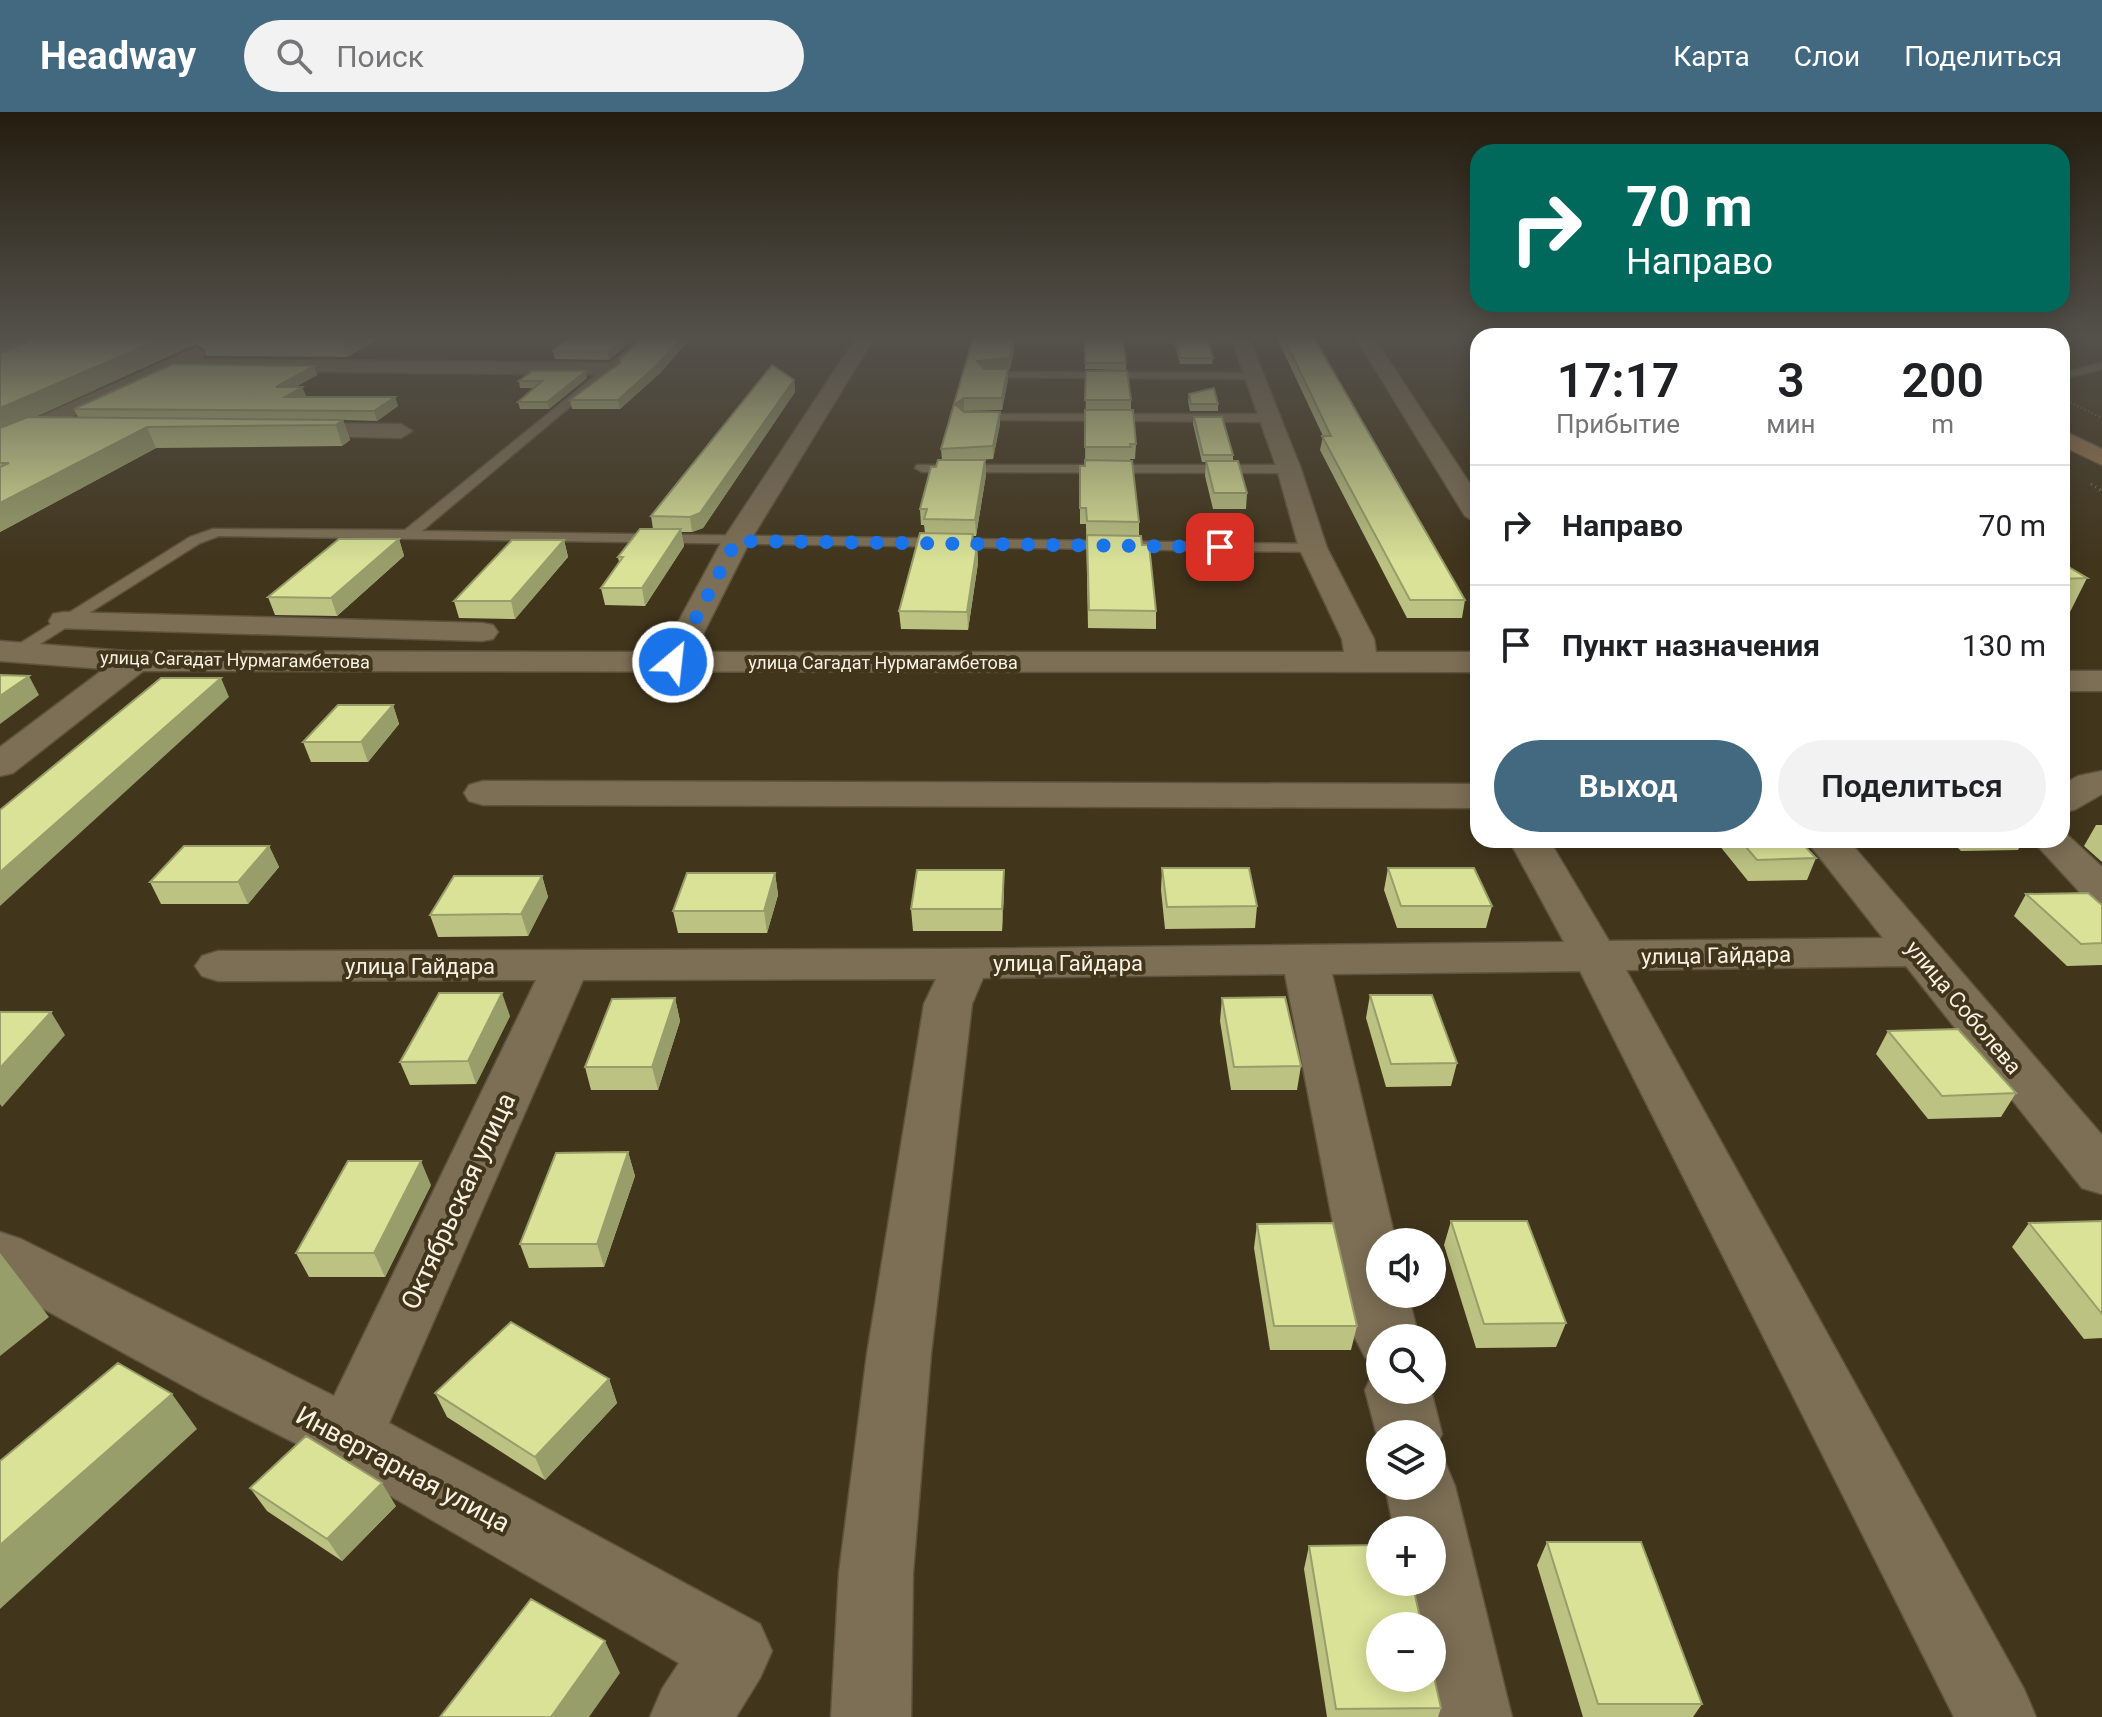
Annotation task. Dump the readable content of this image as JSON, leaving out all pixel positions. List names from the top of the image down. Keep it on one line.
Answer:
{"streets":{"street":["улица Сагадат Нурмагамбетова","улица Гайдара","улица Соболева","Октябрьская улица","Инвертарная улица"]},"crossings":[["улица Гайдара","улица Соболева"],["улица Гайдара","Октябрьская улица"],["Октябрьская улица","Инвертарная улица"]],"page":{"header":"Headway","search":"Поиск","nav":["Карта","Слои","Поделиться"],"turn":["70 m","Направо"],"eta":["17:17","Прибытие","3","мин","200","m"],"list":[{"name":"Направо","value":"70 m"},{"name":"Пункт назначения","value":"130 m"}],"buttons":["Выход","Поделиться"],"map_buttons":["+","−"]}}
